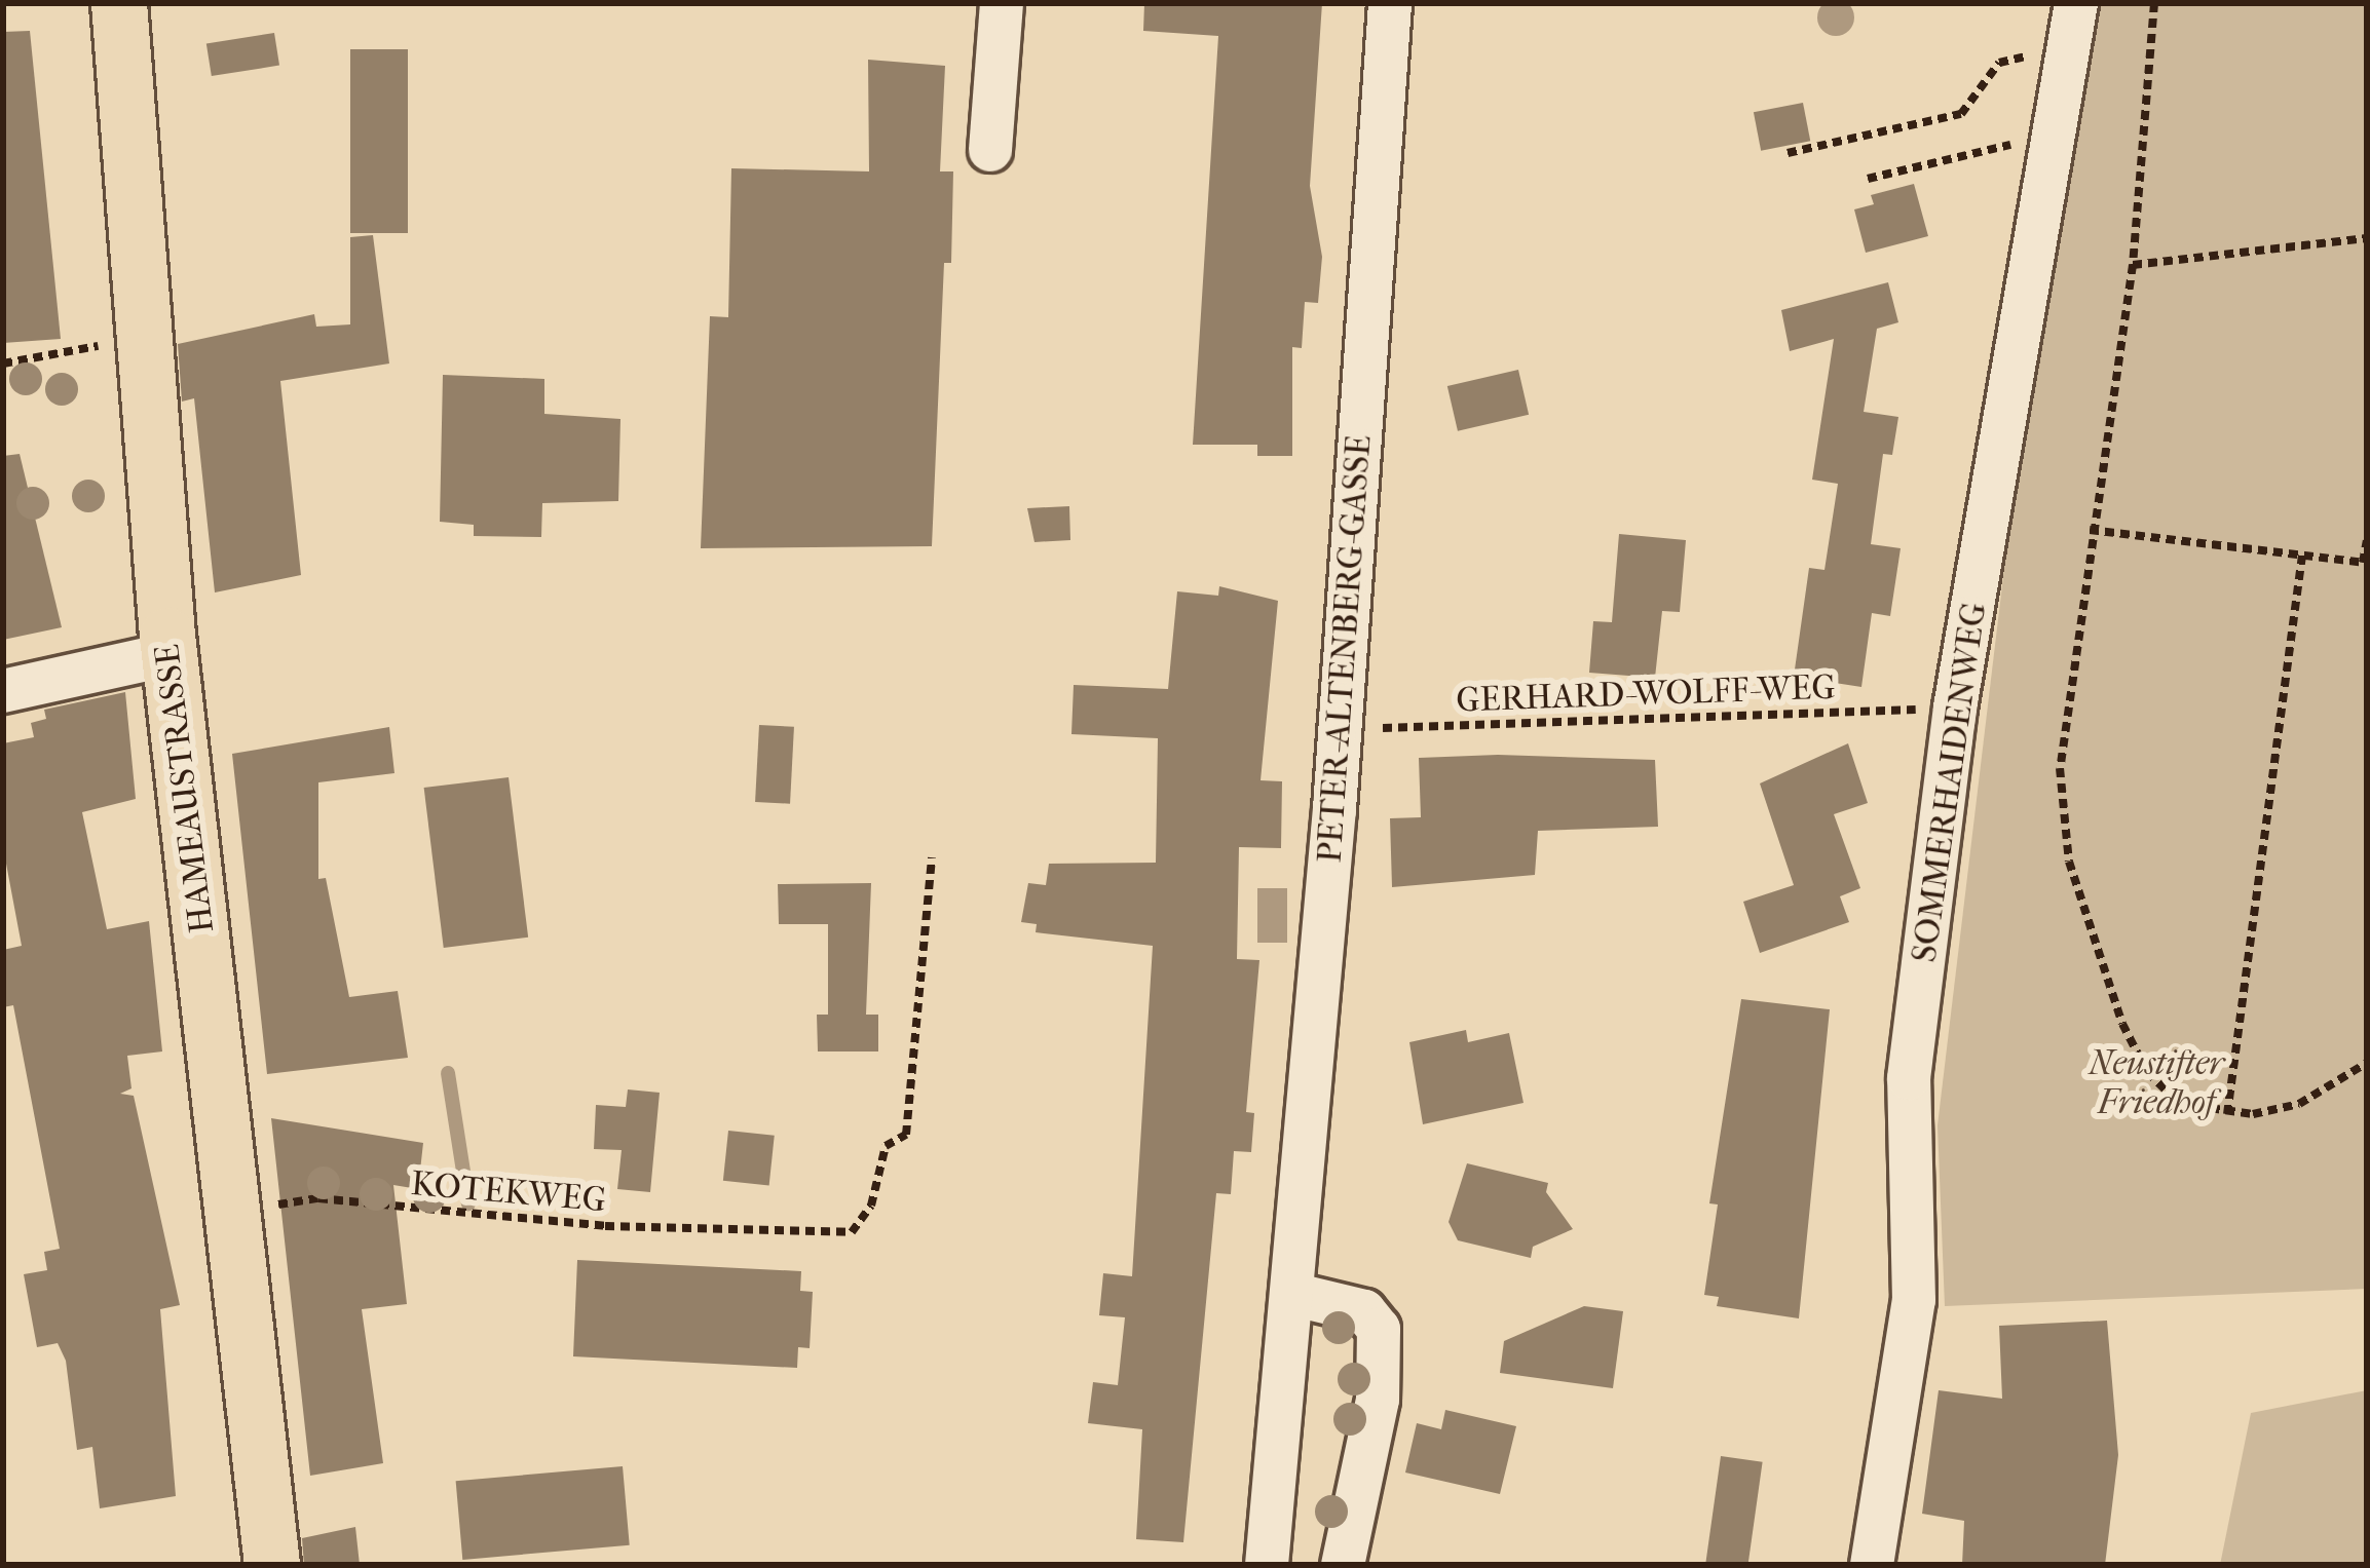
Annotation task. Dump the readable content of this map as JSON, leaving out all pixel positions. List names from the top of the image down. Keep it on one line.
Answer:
{"streets":{"main road":["HAMEAUSTRASSE"],"street":["PETER-ALTENBERG-GASSE","SOMMERHAIDENWEG"],"path":["GERHARD-WOLFF-WEG","KOTEKWEG"]},"crossings":[["PETER-ALTENBERG-GASSE","GERHARD-WOLFF-WEG"],["GERHARD-WOLFF-WEG","SOMMERHAIDENWEG"],["HAMEAUSTRASSE","KOTEKWEG"]],"parks":["Neustifter Friedhof"]}
